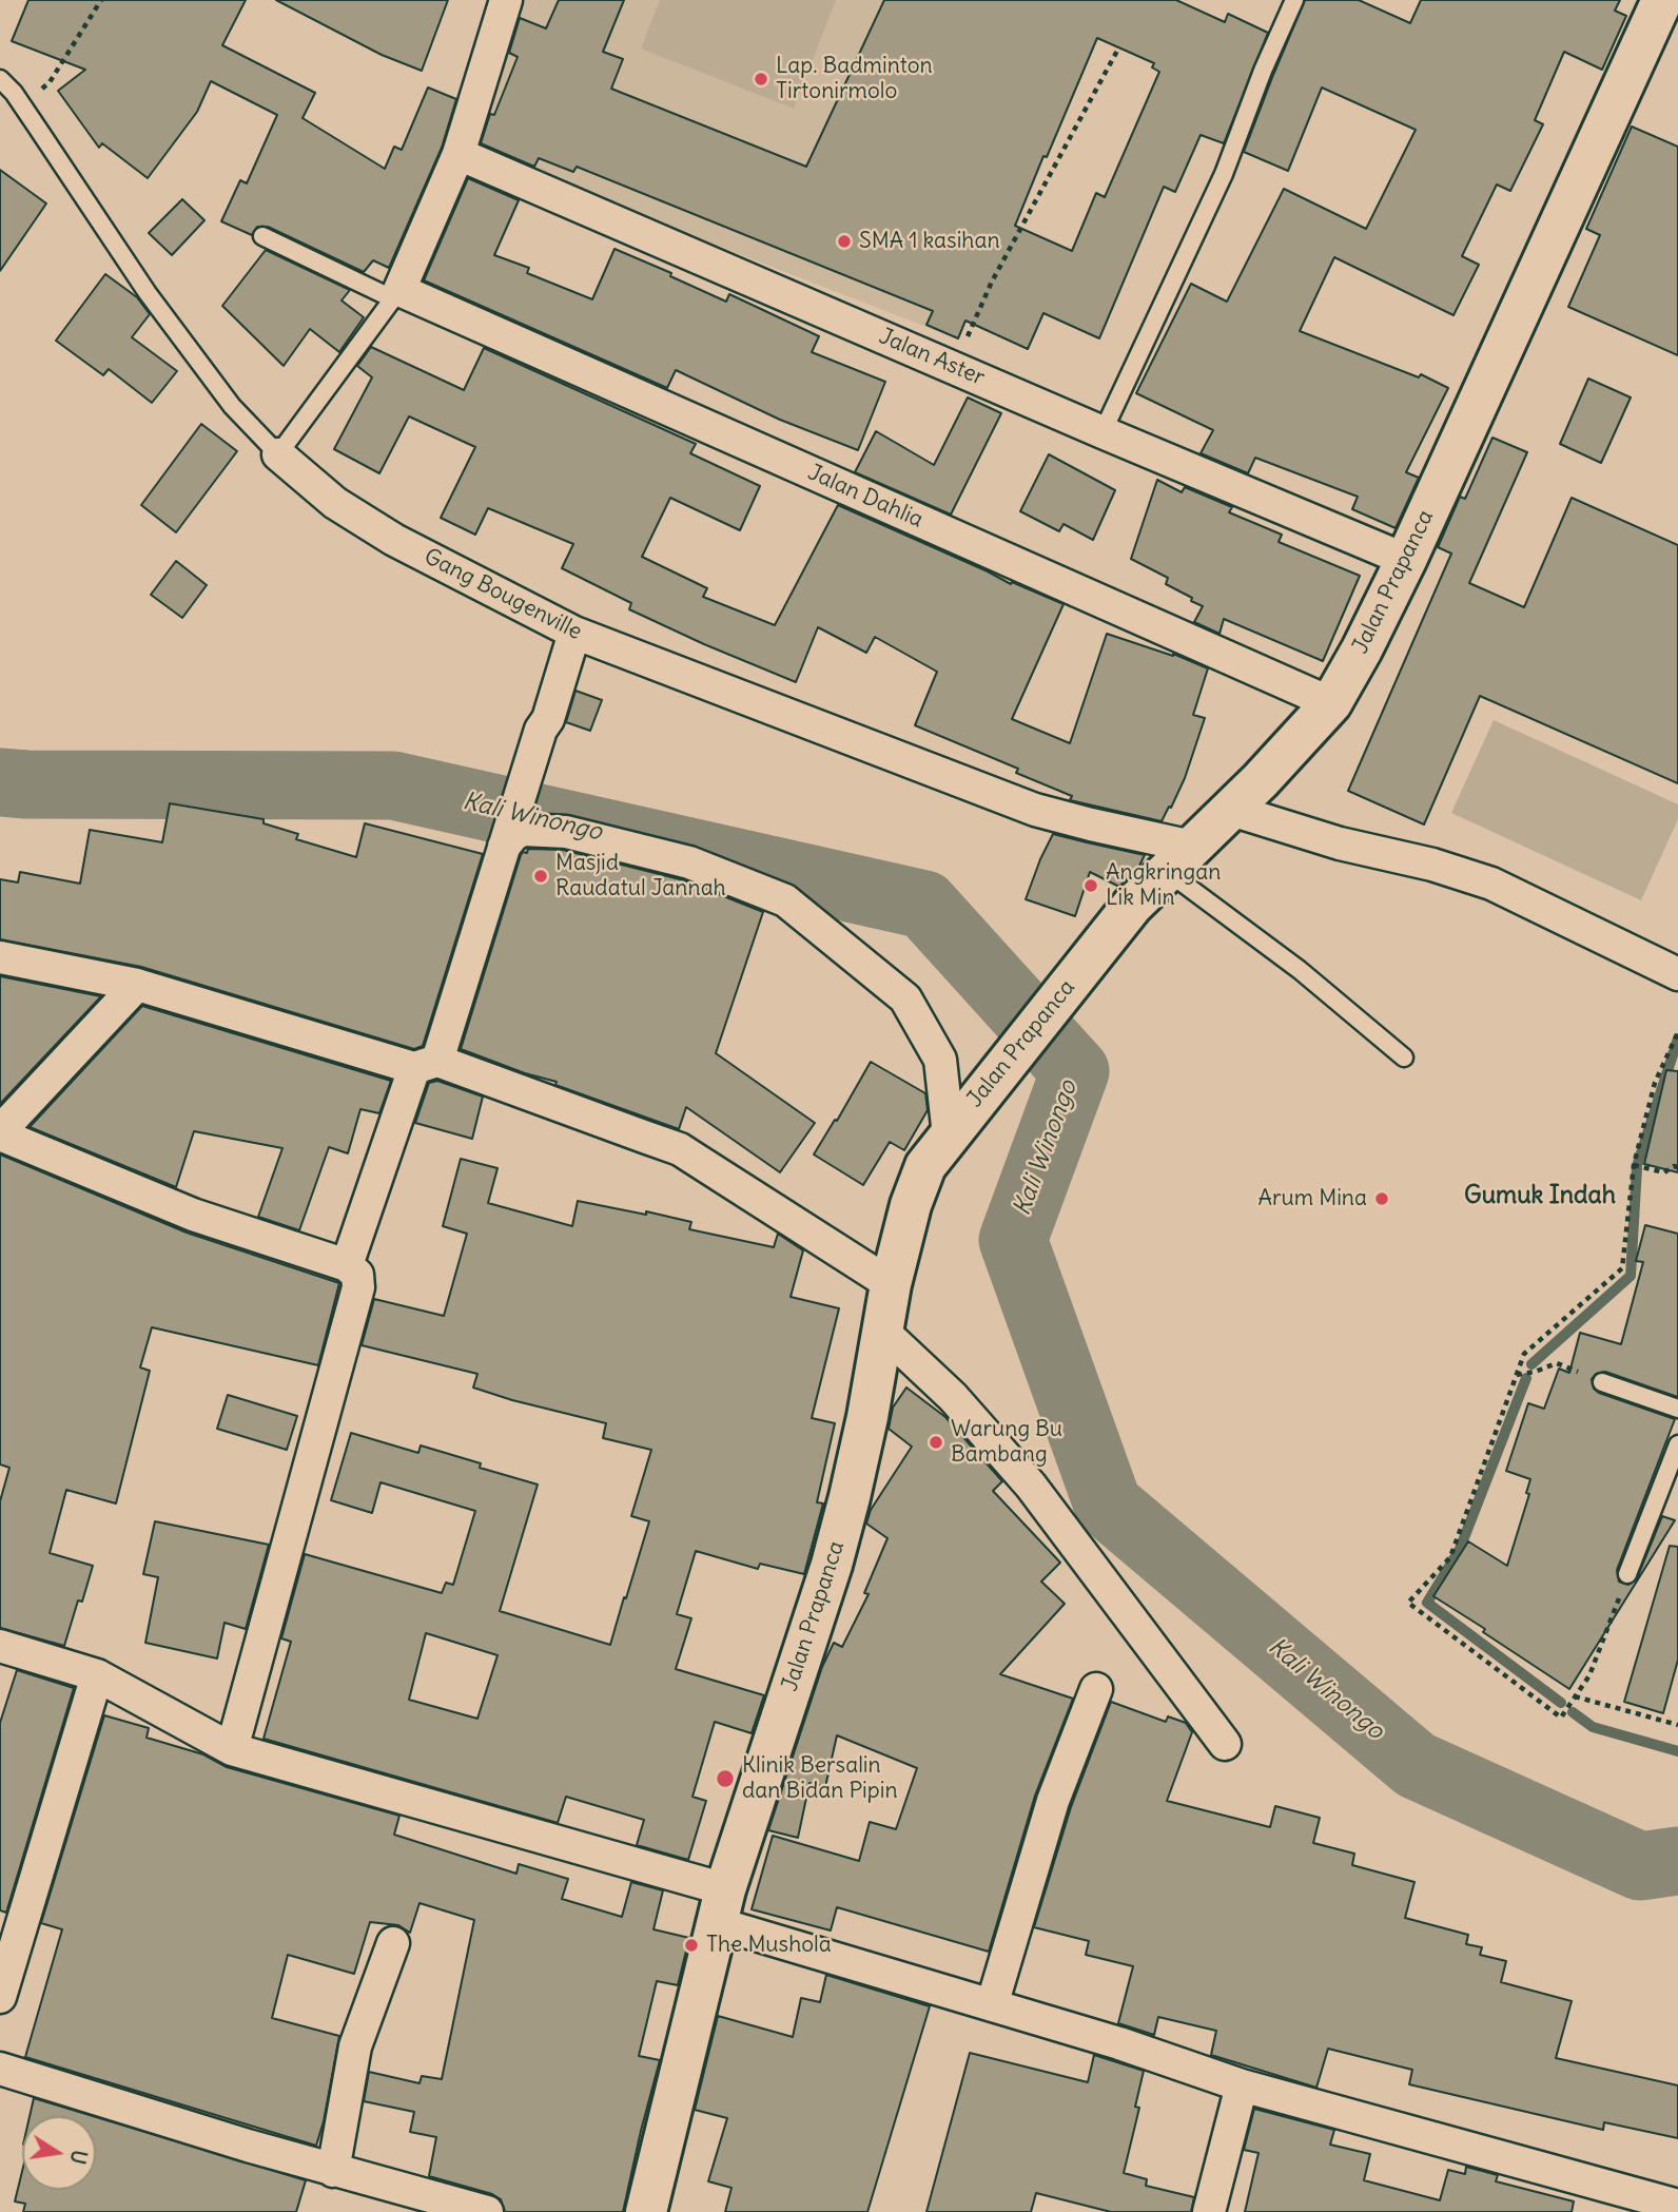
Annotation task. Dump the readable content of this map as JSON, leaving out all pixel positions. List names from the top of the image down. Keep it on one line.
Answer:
{"streets":{"street":["Jalan Aster","Jalan Dahlia","Jalan Prapanca","Gang Bougenville"]},"crossings":[["Jalan Aster","Jalan Prapanca"],["Jalan Dahlia","Jalan Prapanca"],["Jalan Prapanca","Gang Bougenville"]],"districts":["Gumuk Indah"],"water":["Kali Winongo"],"places":["Lap. Badminton Tirtonirmolo","SMA 1 kasihan","Masjid Raudatul Jannah","Angkringan Lik Min","Arum Mina","Warung Bu Bambang","Klinik Bersalin dan Bidan Pipin","The Mushola"],"north":"right"}
